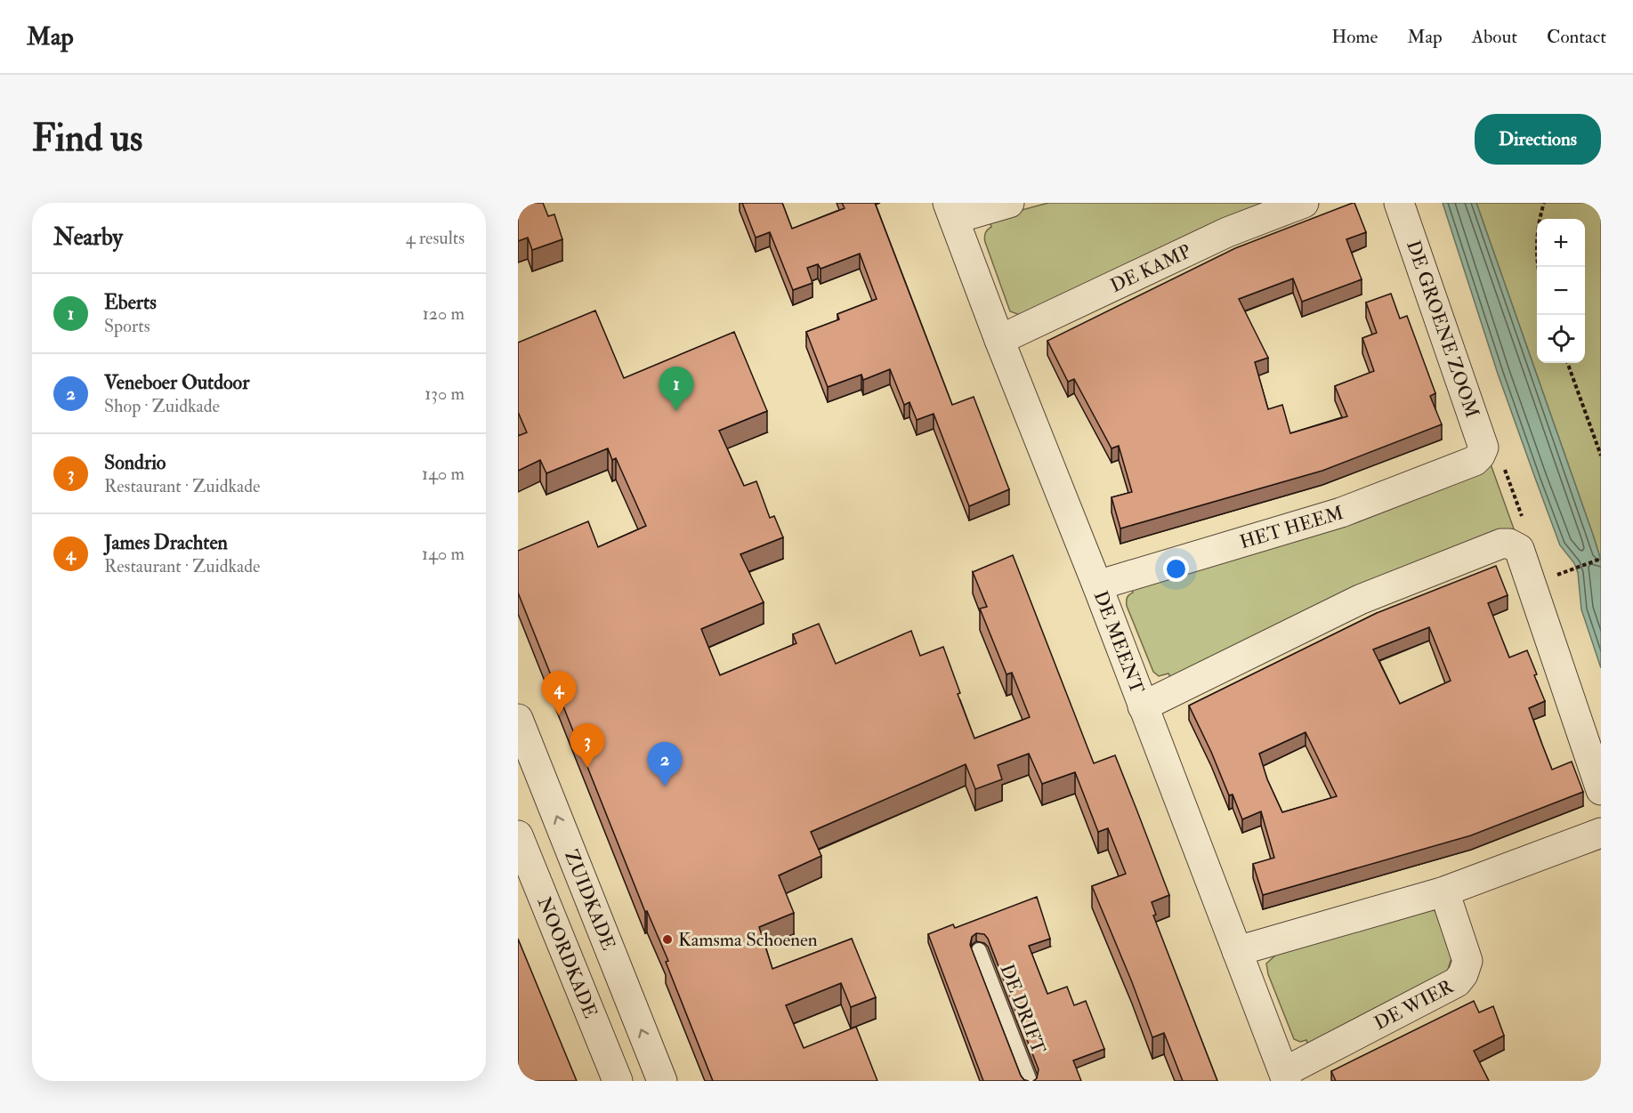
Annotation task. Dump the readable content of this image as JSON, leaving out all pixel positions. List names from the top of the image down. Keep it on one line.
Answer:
{"streets":{"street":["DE KAMP","DE GROENE ZOOM","HET HEEM","DE MEENT","ZUIDKADE","NOORDKADE","DE WIER"],"lane":["DE DRIFT"]},"crossings":[["DE KAMP","DE MEENT"],["DE GROENE ZOOM","HET HEEM"],["HET HEEM","DE MEENT"],["DE MEENT","DE WIER"]],"one_way":["ZUIDKADE"],"places":["Kamsma Schoenen"],"page":{"header":"Map","nav":["Home","Map","About","Contact"],"buttons":"Directions","title":"Find us","heading":["Nearby","4 results"],"map_buttons":["+","−"],"list":[{"mark":"1","name":"Eberts","note":"Sports","value":"120 m"},{"mark":"2","name":"Veneboer Outdoor","note":"Shop · Zuidkade","value":"130 m"},{"mark":"3","name":"Sondrio","note":"Restaurant · Zuidkade","value":"140 m"},{"mark":"4","name":"James Drachten","note":"Restaurant · Zuidkade","value":"140 m"}],"pins":["1","4","3","2"]}}
